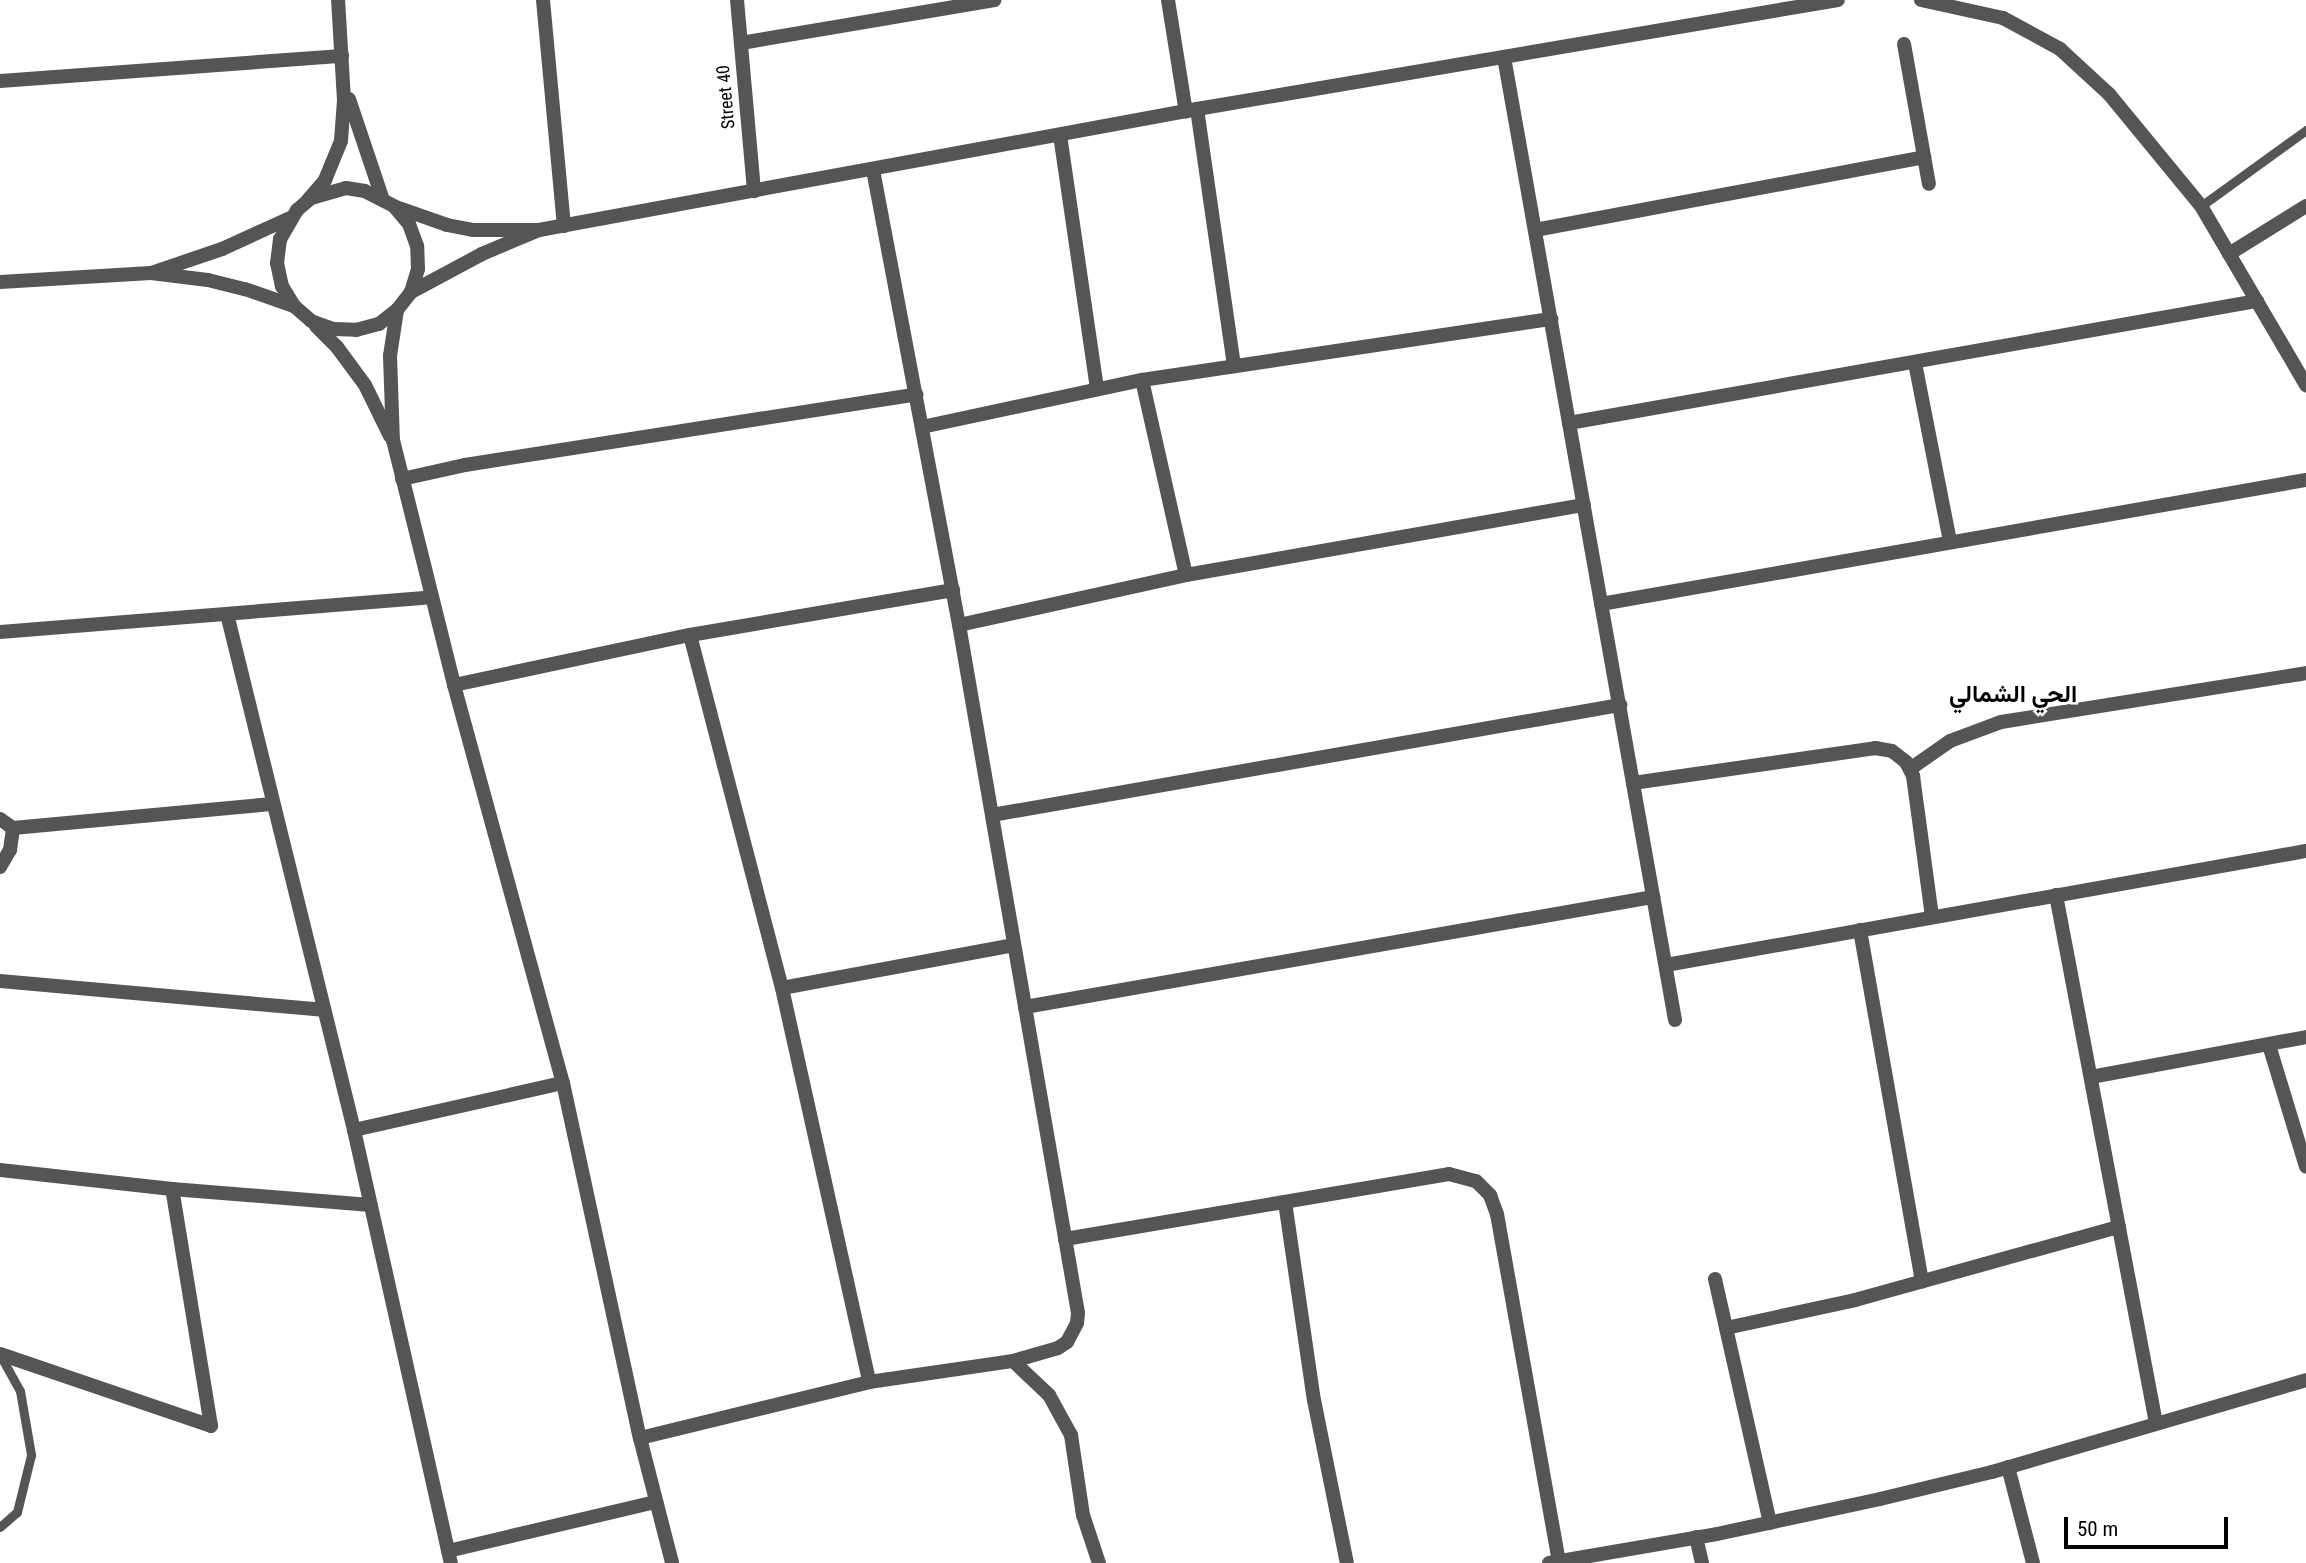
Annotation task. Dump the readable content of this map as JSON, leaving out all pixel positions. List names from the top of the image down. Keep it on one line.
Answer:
{"streets":{"street":["Street 40"]},"districts":["الحي الشمالي"],"scale_bar":"50 m"}
